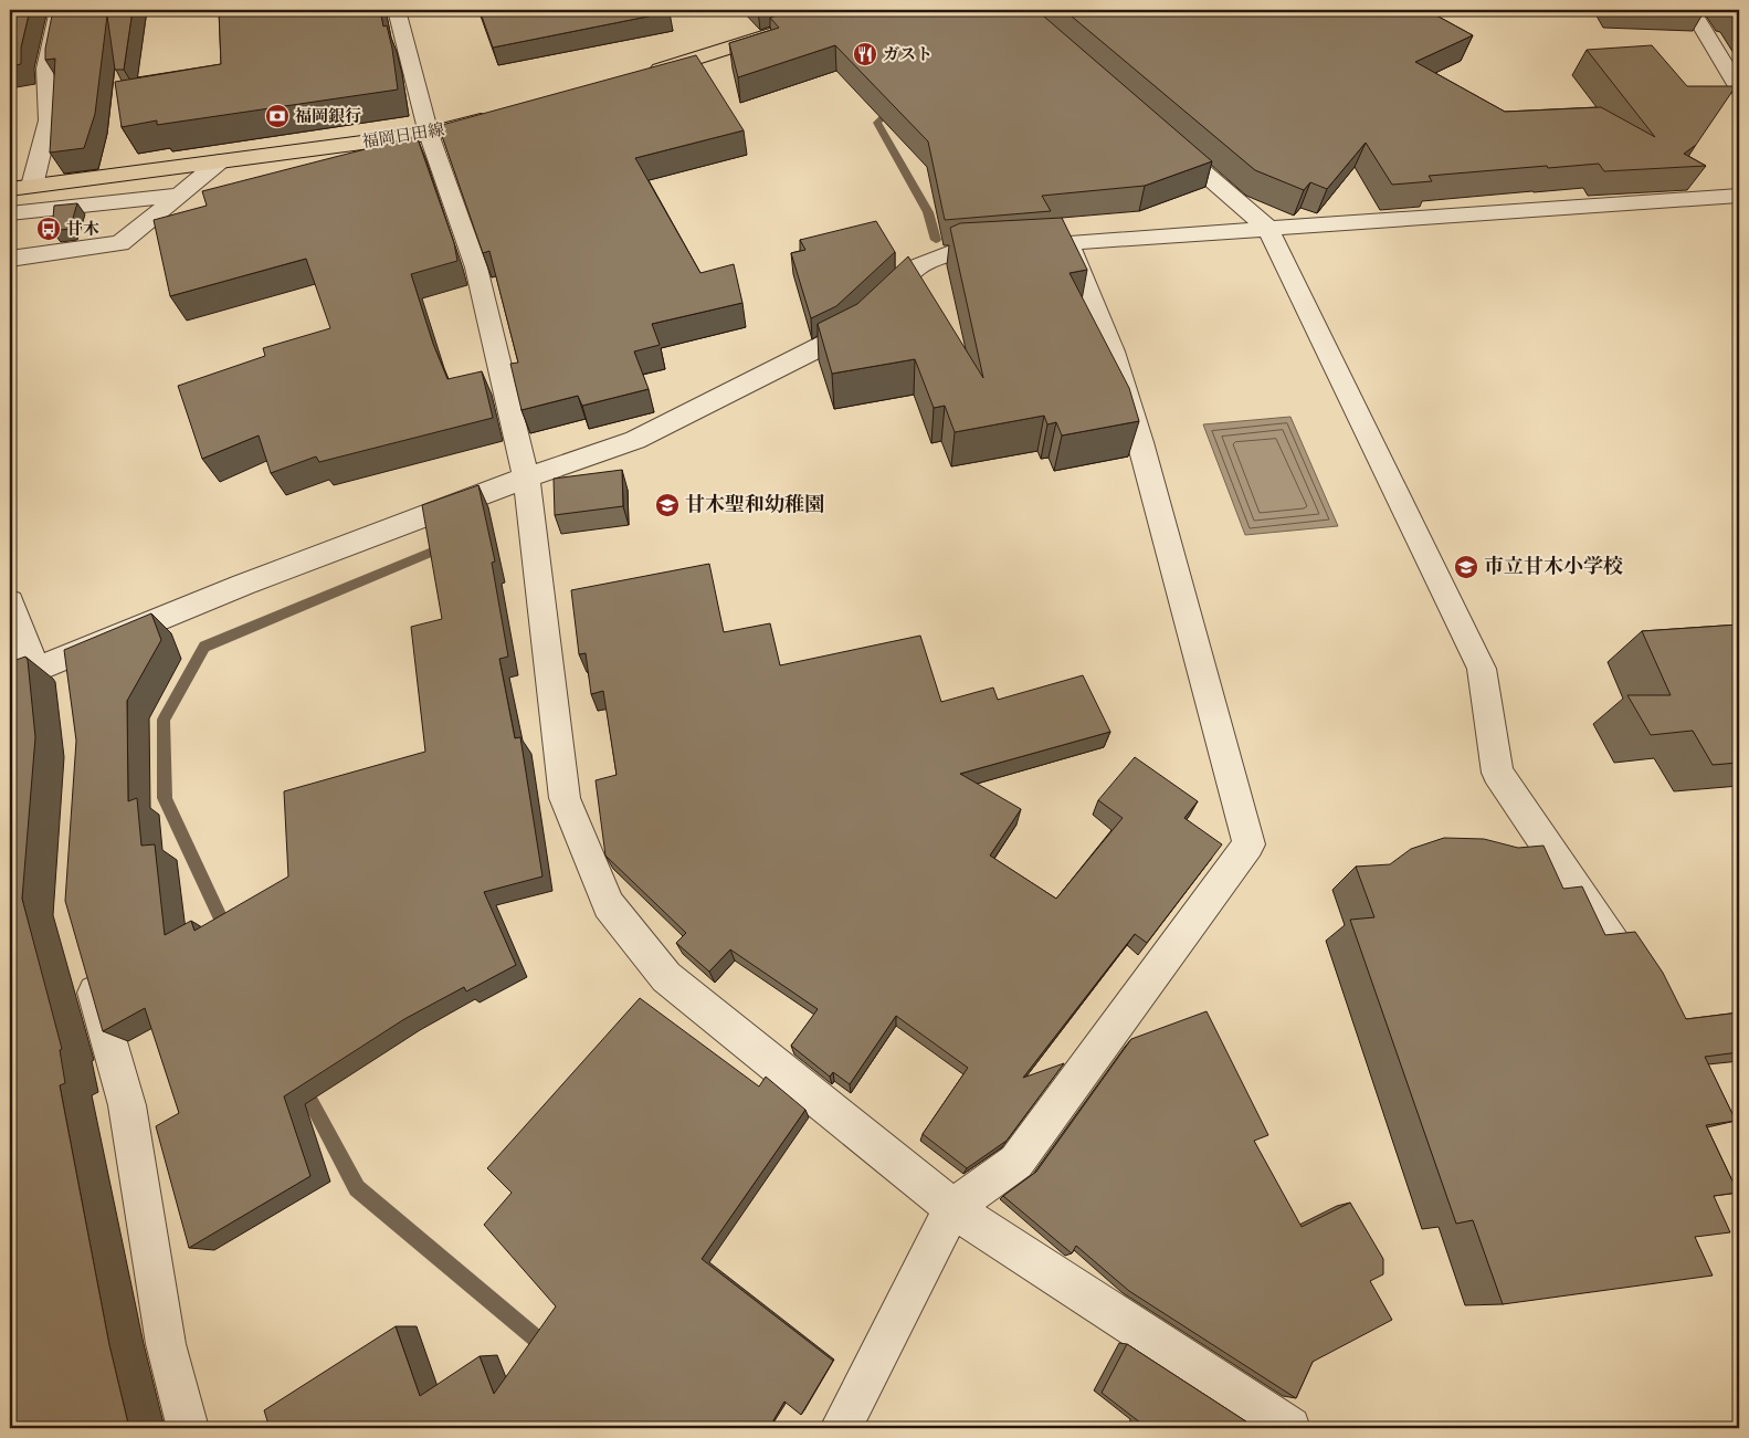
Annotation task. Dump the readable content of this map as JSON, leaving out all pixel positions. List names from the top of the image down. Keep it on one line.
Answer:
{"streets":{"main road":["福岡日田線"]},"places":{"restaurant":["ガスト"],"bank":["福岡銀行"],"bus stop":["甘木"],"school or university":["甘木聖和幼稚園","市立甘木小学校"]}}
